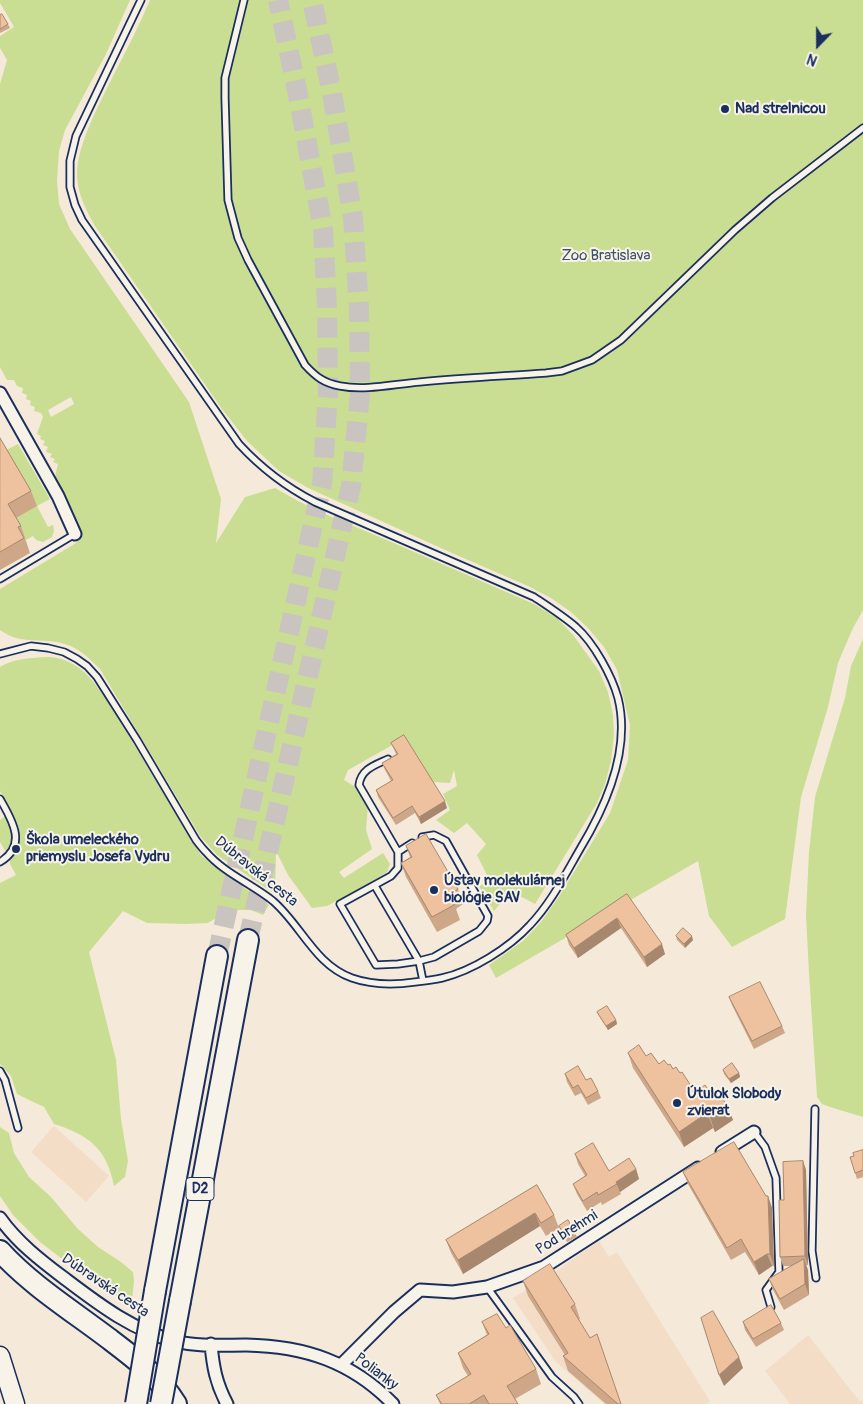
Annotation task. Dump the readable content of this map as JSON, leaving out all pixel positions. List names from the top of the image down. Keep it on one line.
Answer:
{"streets":{"highway":["D2"],"street":["Dúbravská cesta","Pod brehmi","Polianky"]},"crossings":[["Dúbravská cesta","Pod brehmi"],["Dúbravská cesta","Polianky"],["Pod brehmi","Polianky"]],"parks":["Zoo Bratislava"],"places":["Nad strelnicou","Škola umeleckého priemyslu Josefa Vydru","Ústav molekulárnej biológie SAV","Útulok Slobody zvierat"],"north":"bottom"}
